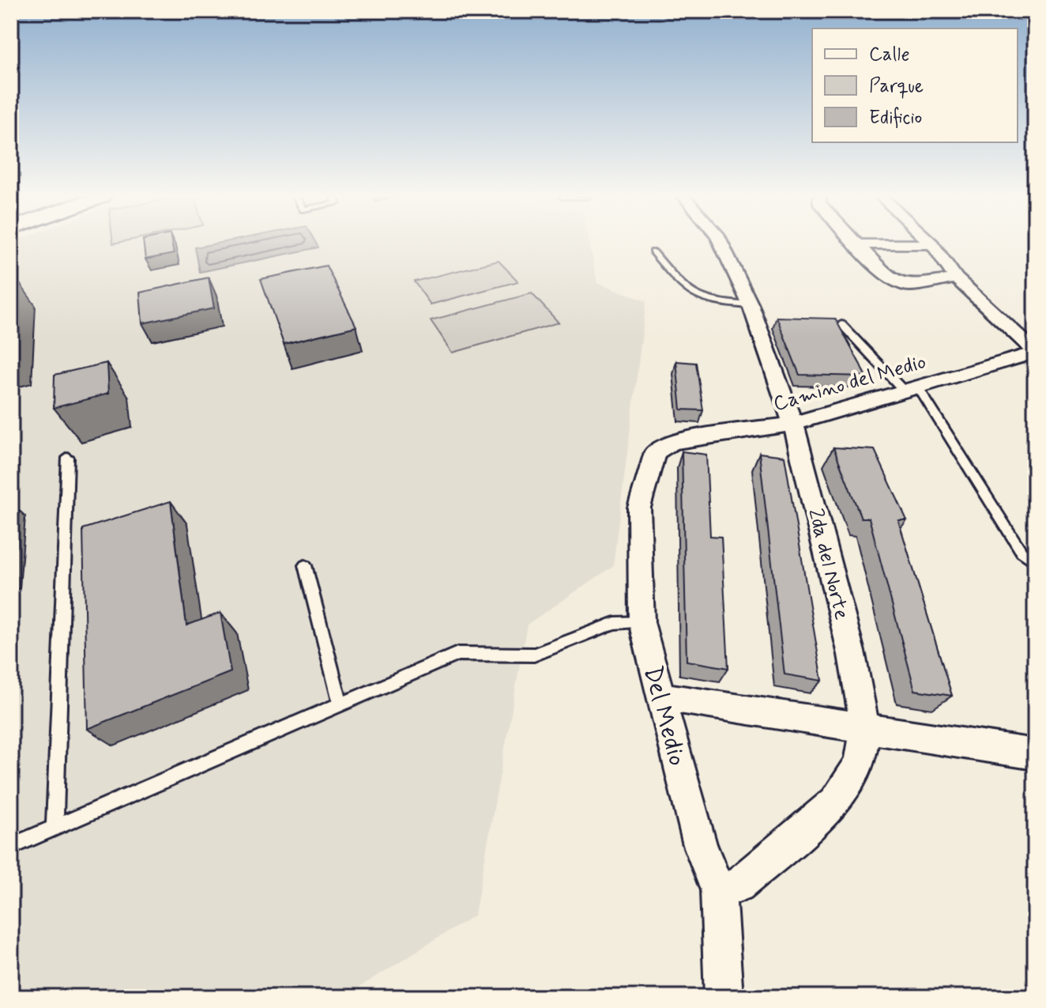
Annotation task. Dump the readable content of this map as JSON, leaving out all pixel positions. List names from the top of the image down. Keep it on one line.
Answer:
{"streets":{"street":["Camino del Medio","2da del Norte","Del Medio"]},"crossings":[["Camino del Medio","2da del Norte"],["Camino del Medio","Del Medio"],["2da del Norte","Del Medio"]],"legend":["Calle","Parque","Edificio"]}
